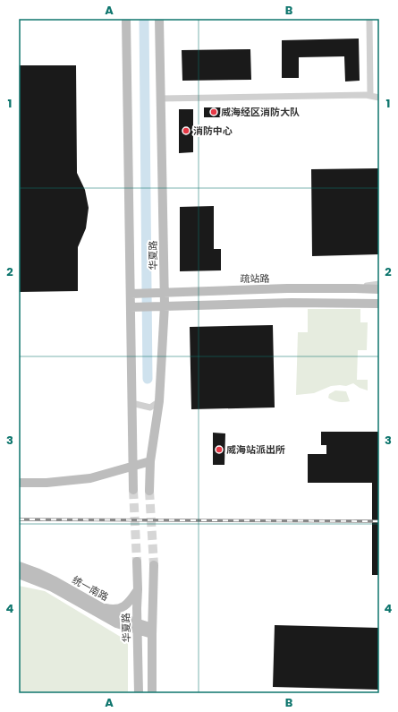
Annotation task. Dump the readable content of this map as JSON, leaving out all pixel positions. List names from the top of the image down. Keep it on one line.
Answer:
{"streets":{"main road":["华夏路","疏站路","统一南路"]},"crossings":[["华夏路","疏站路"],["华夏路","统一南路"]],"places":["威海经区消防大队","消防中心","威海站派出所"],"grid":{"columns":["A","B"],"rows":["1","2","3","4"]}}
